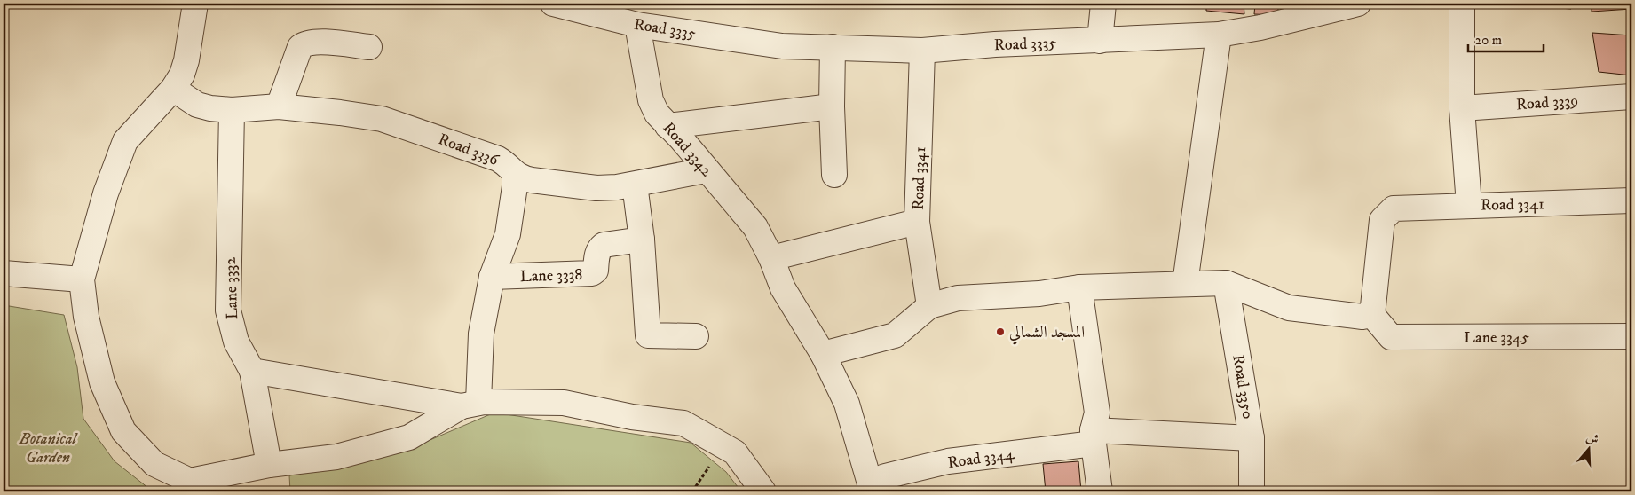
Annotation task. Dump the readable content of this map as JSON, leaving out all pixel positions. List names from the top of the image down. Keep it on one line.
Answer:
{"streets":{"street":["Road 3335","Road 3339","Road 3336","Road 3342","Road 3341","Lane 3338","Lane 3332","Lane 3345","Road 3350","Road 3344"]},"crossings":[["Road 3335","Road 3342"],["Road 3335","Road 3341"],["Road 3336","Road 3342"],["Road 3336","Lane 3332"],["Road 3342","Road 3344"],["Road 3341","Lane 3345"],["Road 3350","Road 3344"]],"parks":["Botanical Garden"],"places":["المسجد الشمالي"],"scale_bar":"20 m","north":"top"}
